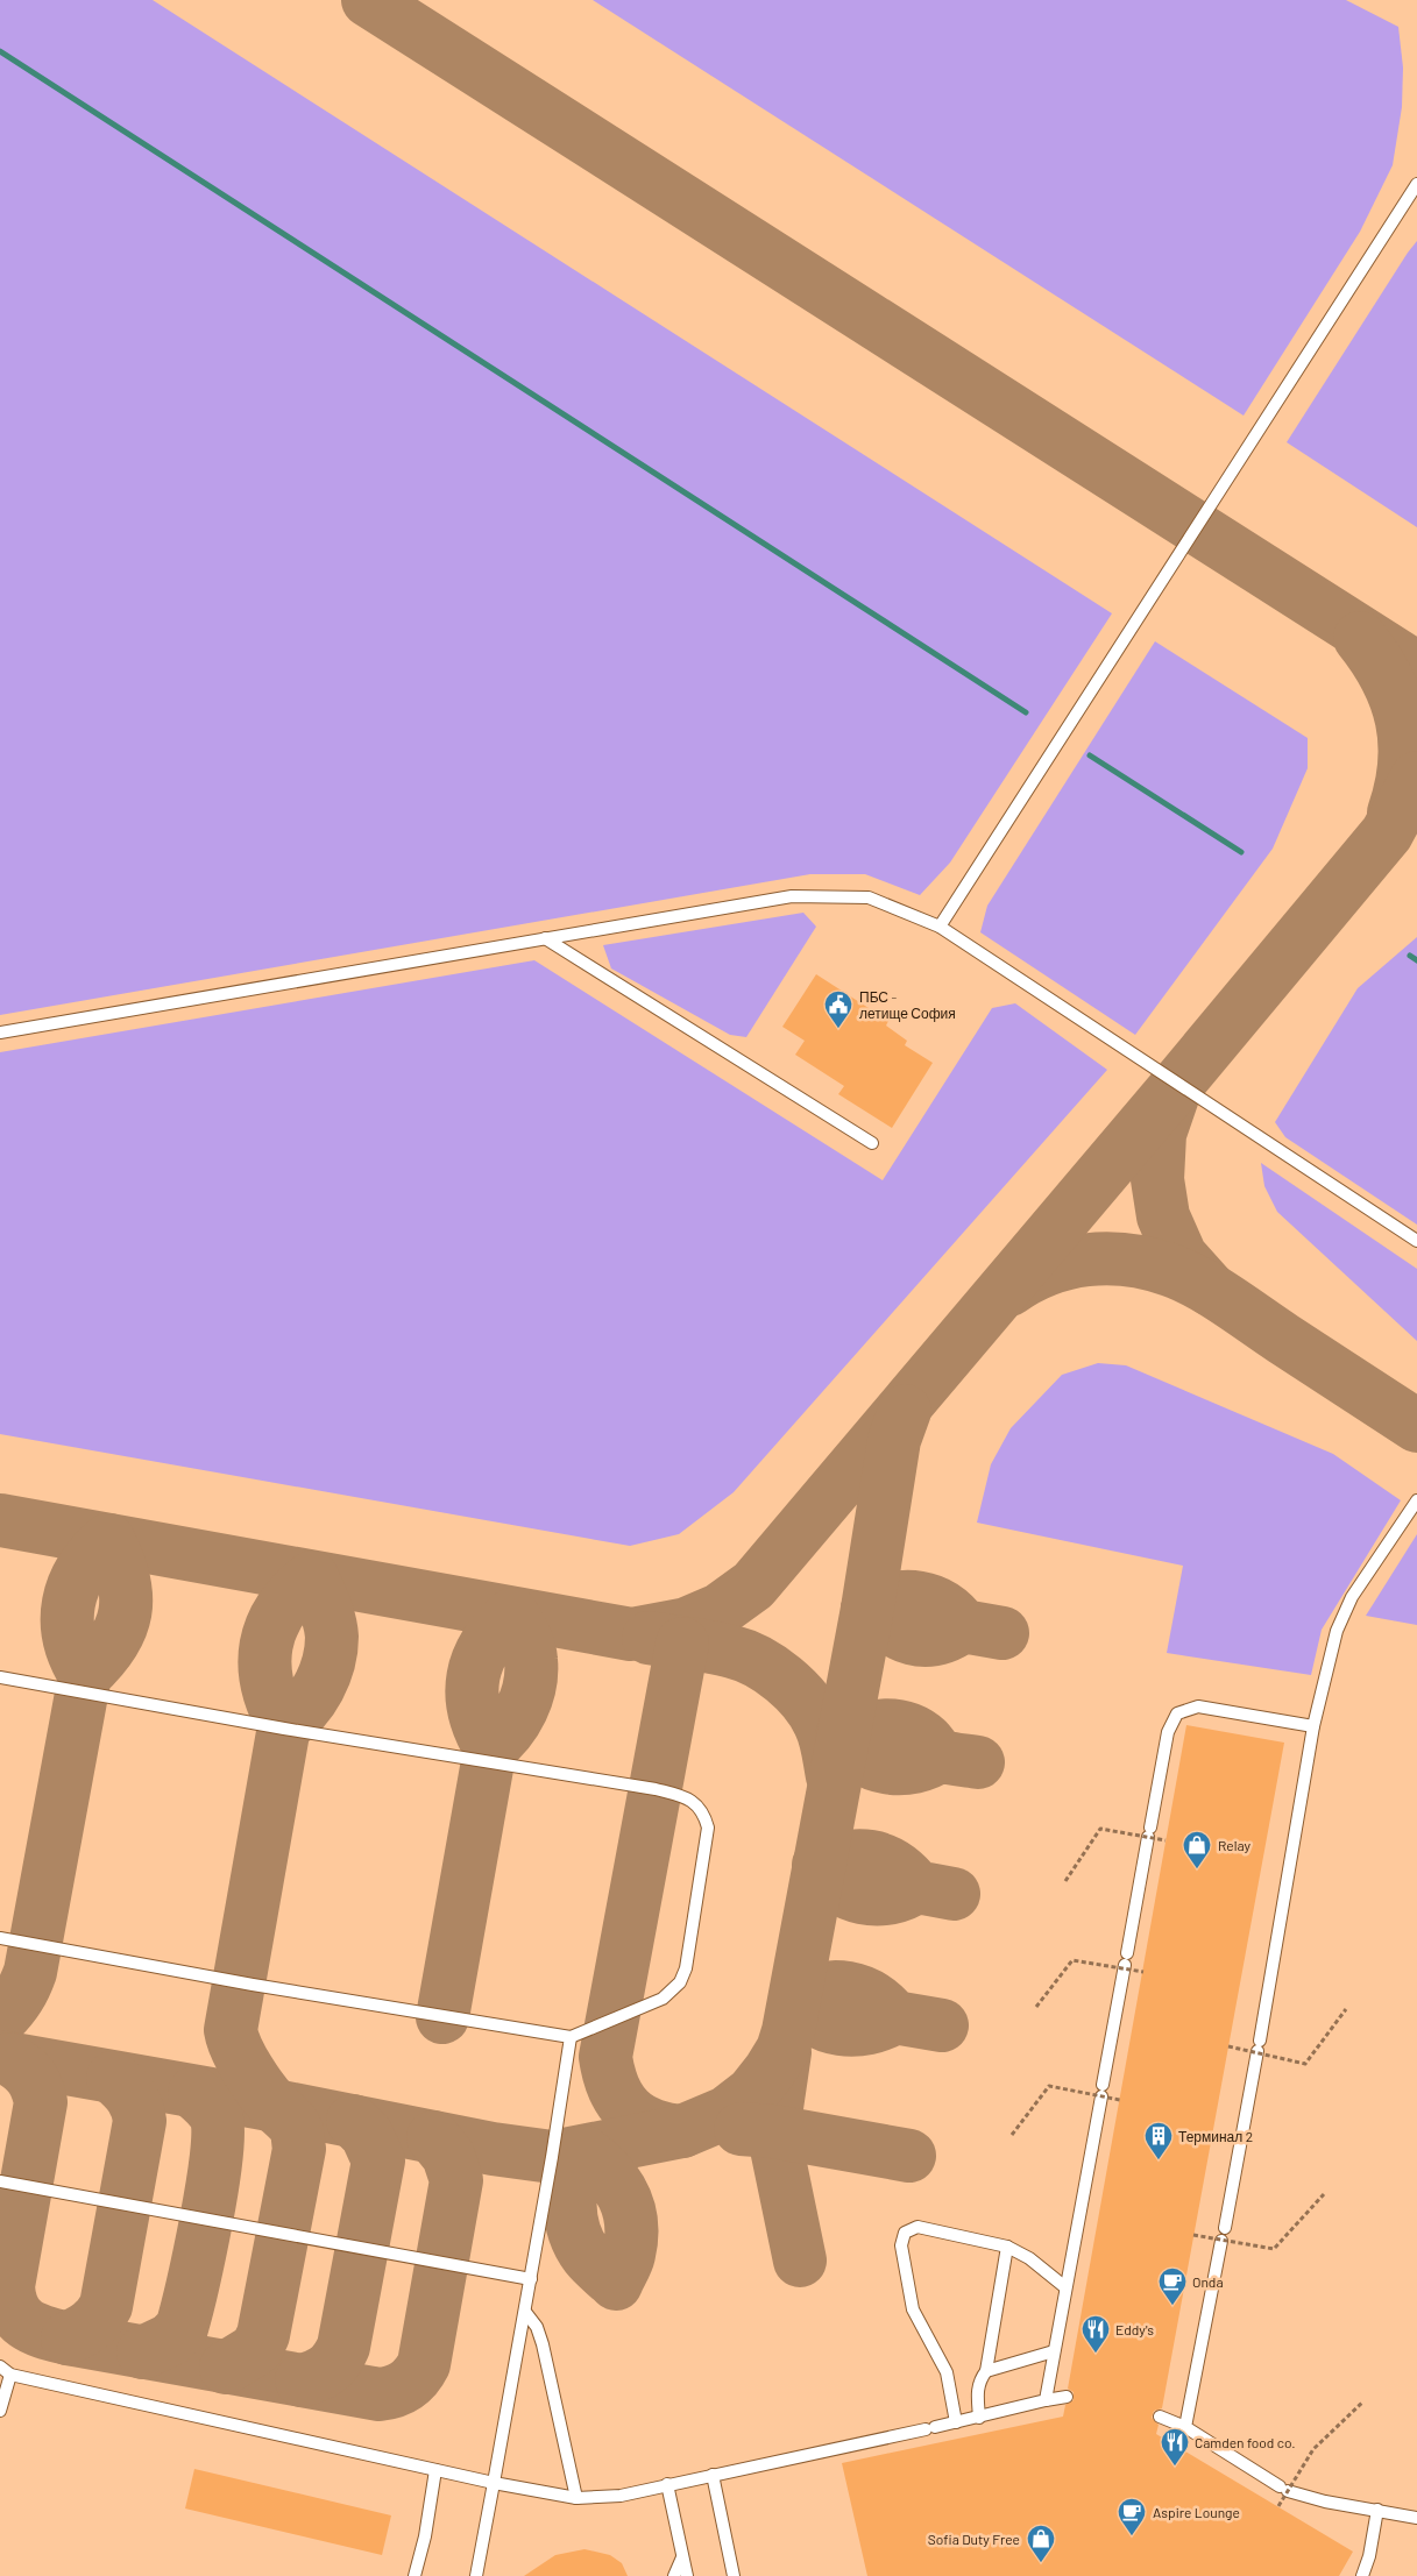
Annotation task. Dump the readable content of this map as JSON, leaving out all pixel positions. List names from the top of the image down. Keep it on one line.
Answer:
{"places":{"public building":["ПБС - летище София"],"shop":["Relay","Sofia Duty Free"],"building":["Терминал 2"],"cafe":["Onda","Aspire Lounge"],"restaurant":["Eddy's","Camden food co."]}}
